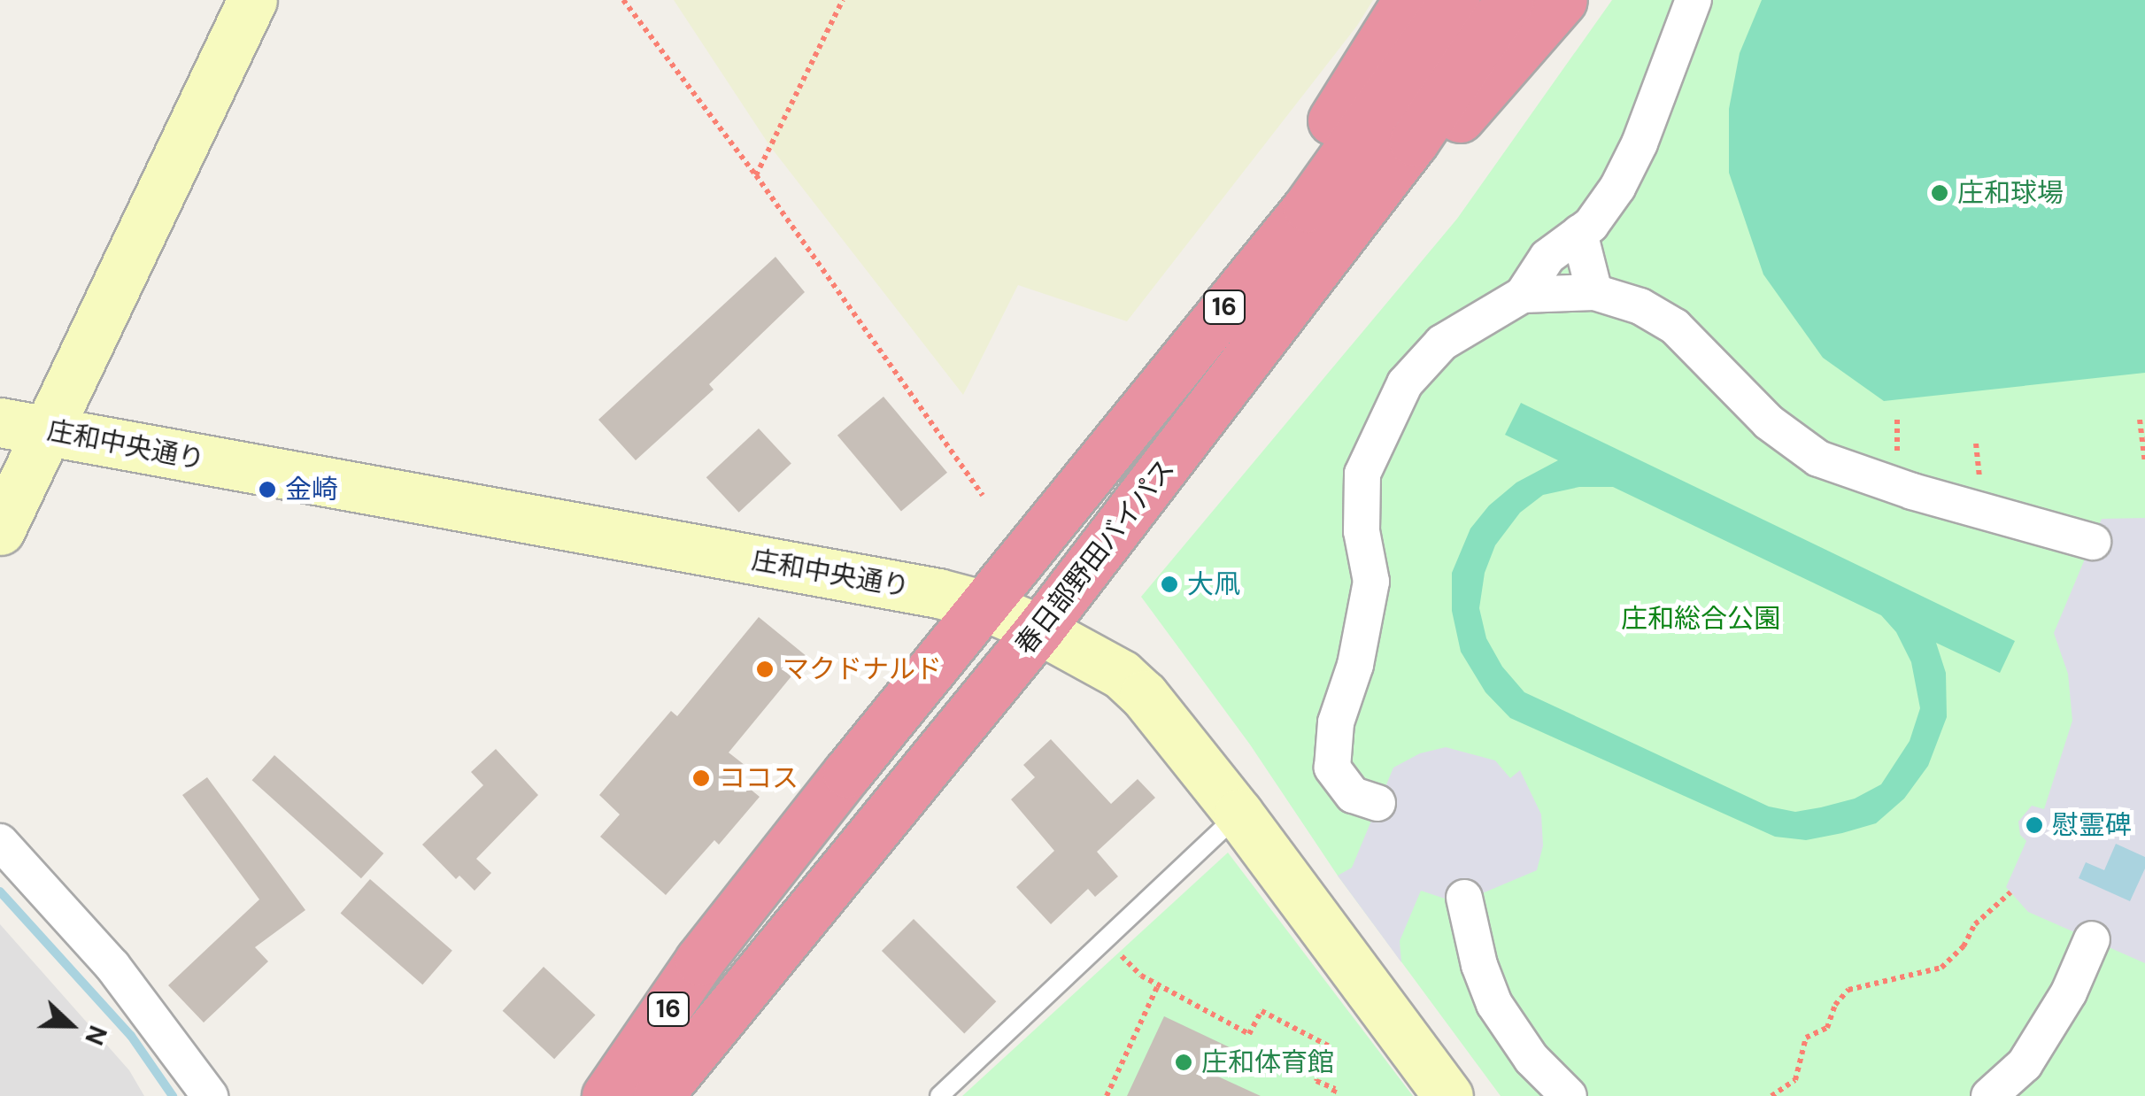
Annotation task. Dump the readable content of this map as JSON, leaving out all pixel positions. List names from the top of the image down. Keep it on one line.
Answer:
{"streets":{"highway":["16","春日部野田バイパス"],"street":["庄和中央通り"]},"crossings":[["16","庄和中央通り"],["16","春日部野田バイパス"],["庄和中央通り","春日部野田バイパス"]],"parks":["庄和総合公園"],"places":["庄和球場","金崎","大凧","マクドナルド","ココス","慰霊碑","庄和体育館"],"north":"right"}
